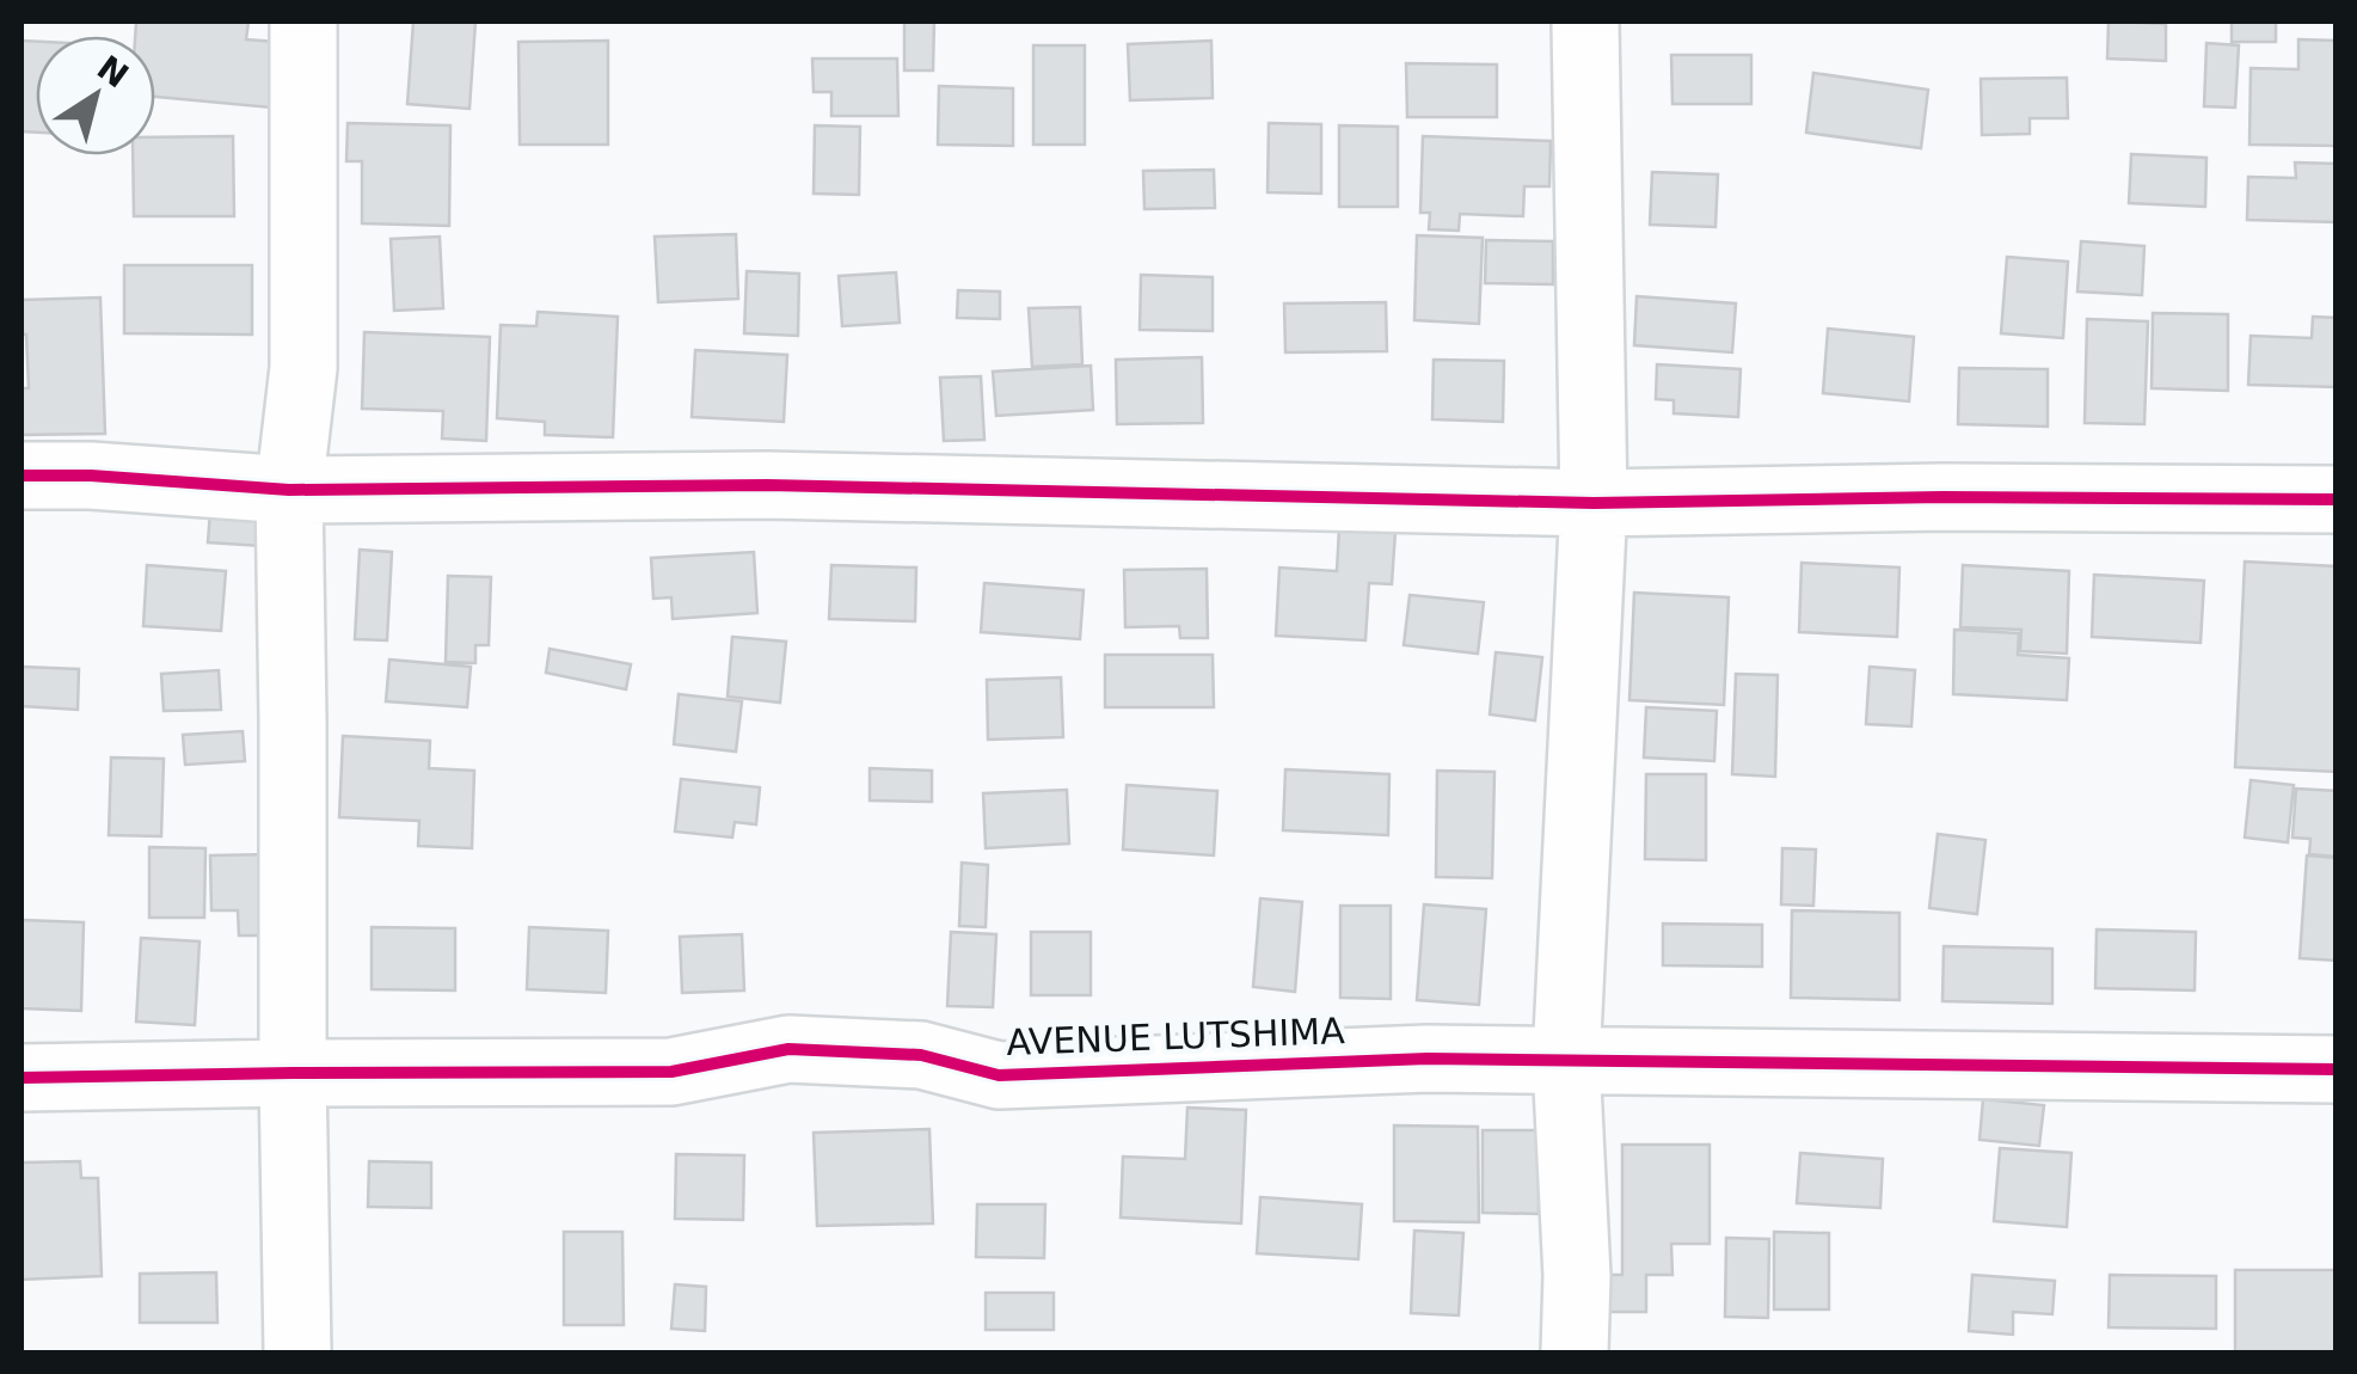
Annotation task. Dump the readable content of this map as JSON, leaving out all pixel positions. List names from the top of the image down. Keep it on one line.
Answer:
{"streets":{"street":["AVENUE LUTSHIMA"]},"north":"top right"}
